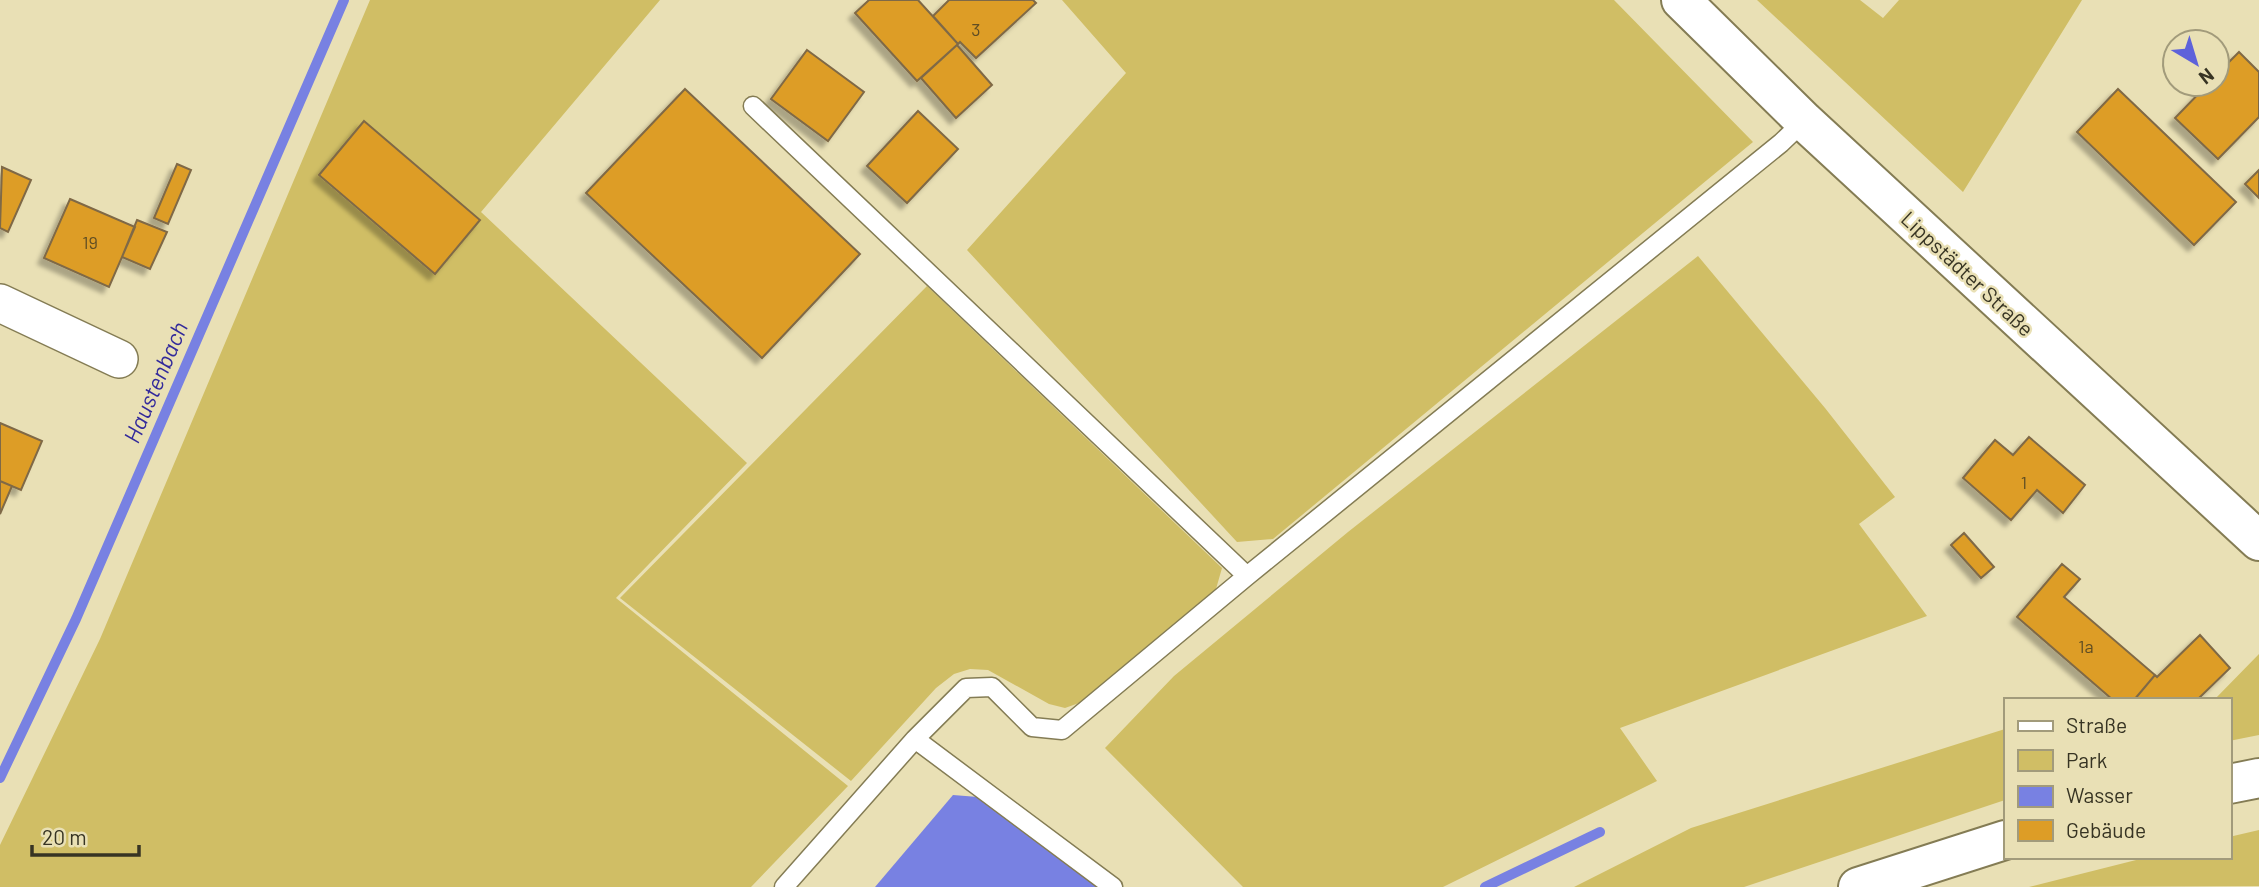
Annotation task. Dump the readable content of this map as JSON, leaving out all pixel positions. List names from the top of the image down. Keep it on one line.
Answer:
{"streets":{"main road":["Lippstädter Straße"]},"water":["Haustenbach"],"house_numbers":["3","19","1","1a"],"legend":["Straße","Park","Wasser","Gebäude"],"scale_bar":"20 m","north":"bottom right"}
